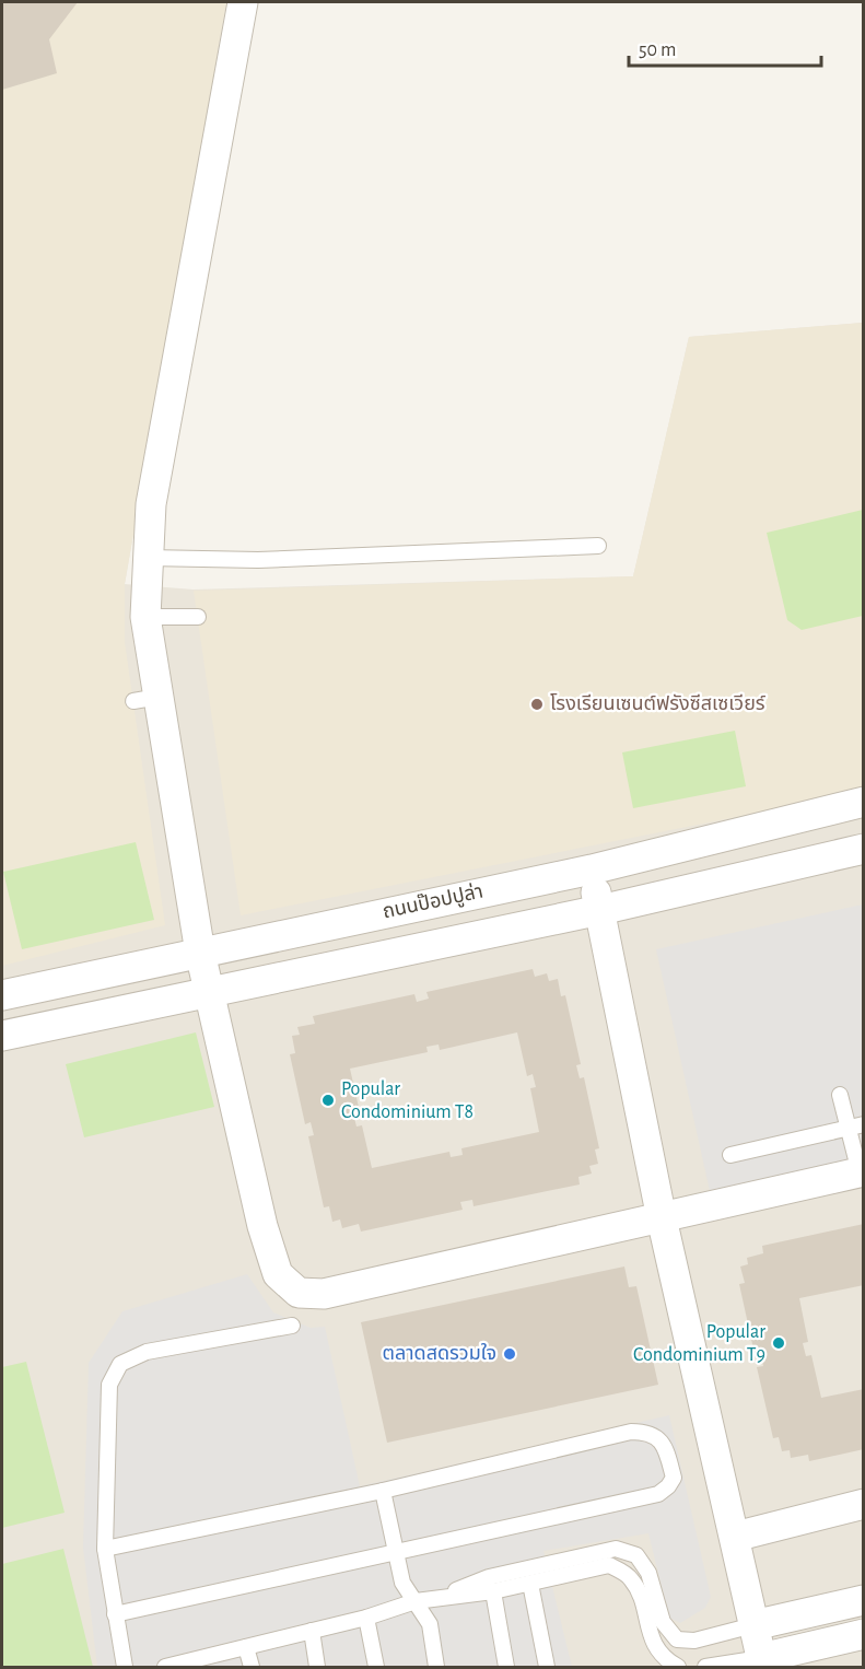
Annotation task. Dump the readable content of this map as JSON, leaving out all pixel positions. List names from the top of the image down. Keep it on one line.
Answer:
{"streets":{"street":["ถนนป๊อปปูล่า"]},"places":["โรงเรียนเซนต์ฟรังซีสเซเวียร์","Popular Condominium T8","Popular Condominium T9","ตลาดสดรวมใจ"],"scale_bar":"50 m"}
